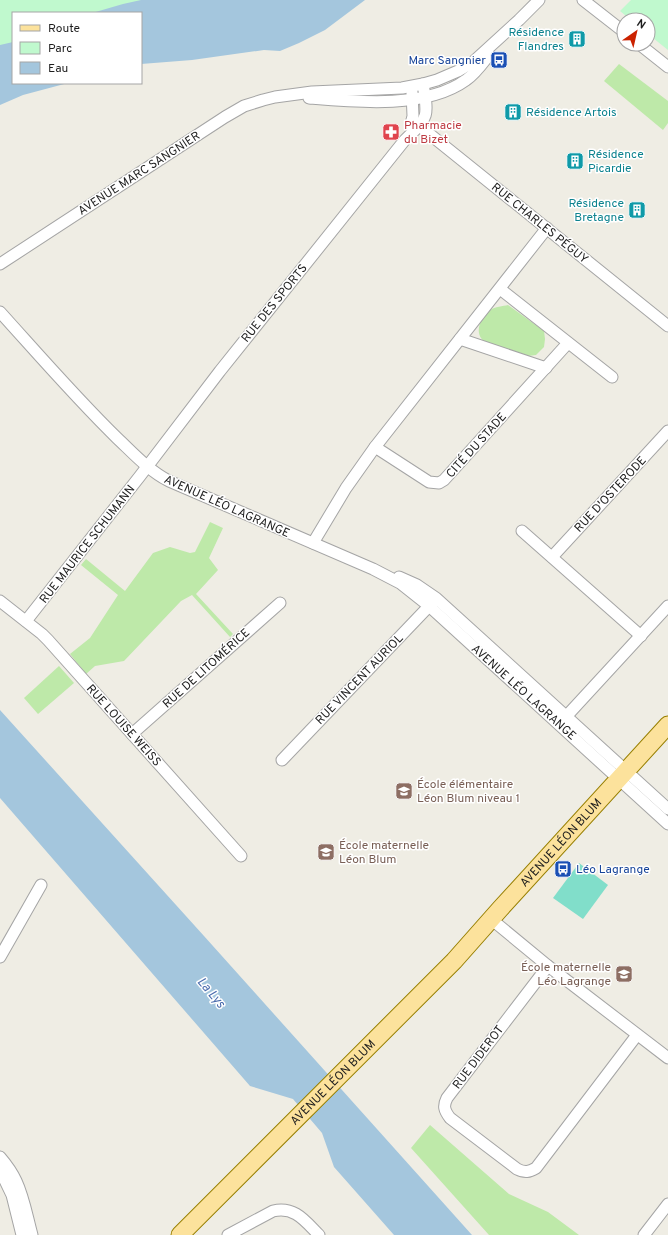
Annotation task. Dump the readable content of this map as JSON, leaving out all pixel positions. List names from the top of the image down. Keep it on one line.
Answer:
{"streets":{"main road":["AVENUE LÉON BLUM"],"street":["AVENUE MARC SANGNIER","RUE CHARLES PÉGUY","RUE DES SPORTS","CITÉ DU STADE","RUE D'OSTERODE","AVENUE LÉO LAGRANGE","RUE MAURICE SCHUMANN","RUE DE LITOMÉRICE","RUE VINCENT AURIOL","RUE LOUISE WEISS","RUE DIDEROT"]},"crossings":[["AVENUE MARC SANGNIER","RUE DES SPORTS"],["RUE CHARLES PÉGUY","RUE DES SPORTS"],["RUE DES SPORTS","AVENUE LÉO LAGRANGE"],["RUE DES SPORTS","RUE MAURICE SCHUMANN"],["AVENUE LÉO LAGRANGE","RUE MAURICE SCHUMANN"],["AVENUE LÉO LAGRANGE","RUE VINCENT AURIOL"],["AVENUE LÉO LAGRANGE","AVENUE LÉON BLUM"],["RUE MAURICE SCHUMANN","RUE LOUISE WEISS"],["RUE DE LITOMÉRICE","RUE LOUISE WEISS"]],"water":["La Lys"],"places":{"building":["Résidence Flandres","Résidence Artois","Résidence Picardie","Résidence Bretagne"],"bus stop":["Marc Sangnier","Léo Lagrange"],"pharmacy":["Pharmacie du Bizet"],"school or university":["École élémentaire Léon Blum niveau 1","École maternelle Léon Blum","École maternelle Léo Lagrange"]},"legend":["Route","Parc","Eau"],"north":"top right"}
